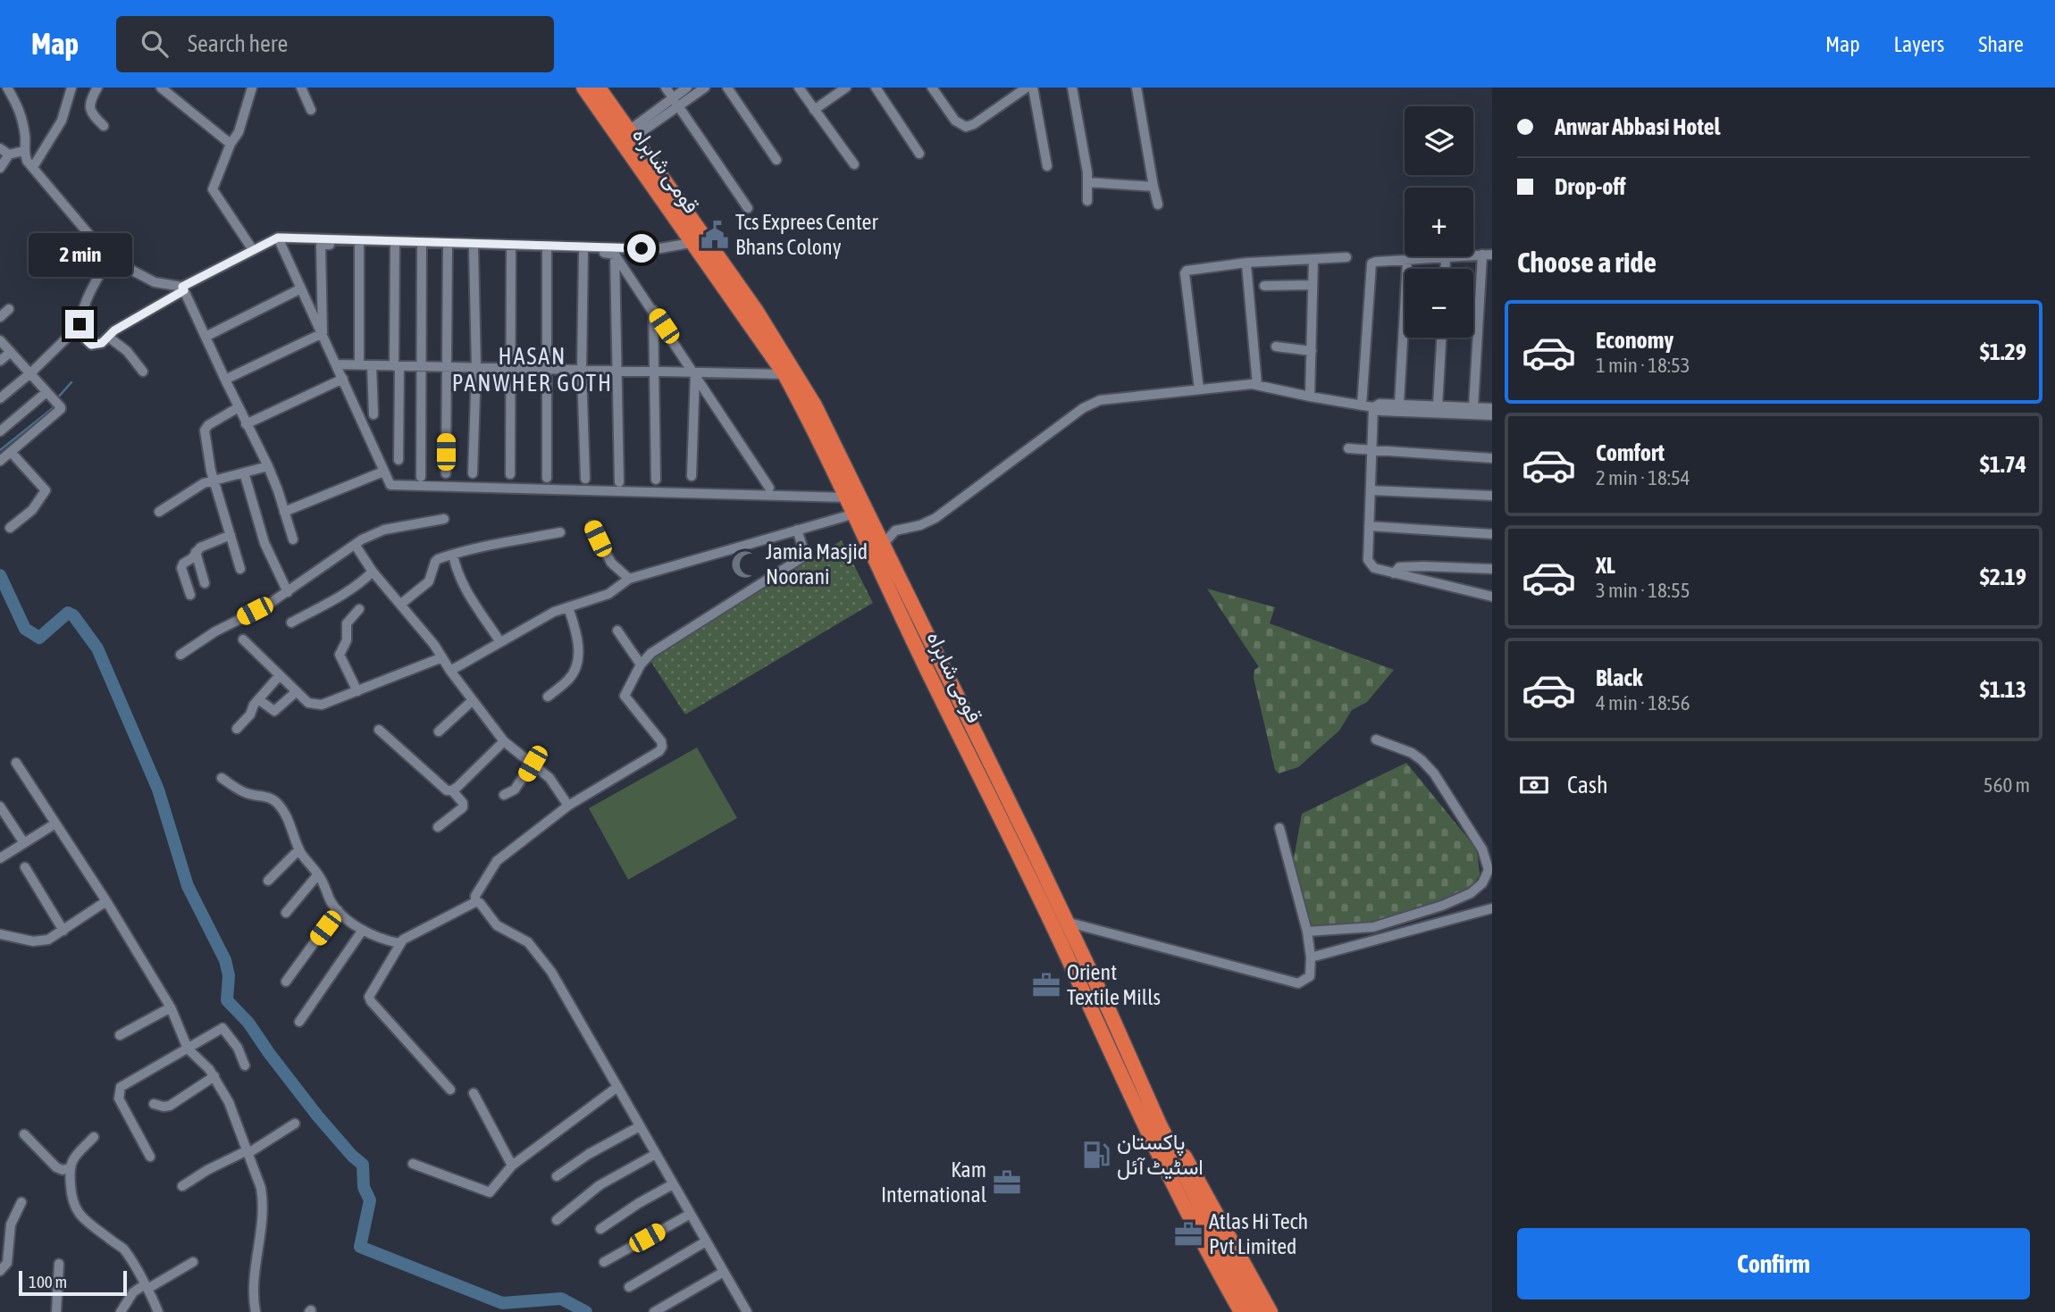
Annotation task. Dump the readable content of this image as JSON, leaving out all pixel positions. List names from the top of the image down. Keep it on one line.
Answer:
{"streets":{"highway":["قومی شاہراہ"]},"districts":["HASAN PANWHER GOTH"],"places":{"public building":["Tcs Exprees Center Bhans Colony"],"mosque":["Jamia Masjid Noorani"],"office":["Orient Textile Mills","Kam International","Atlas Hi Tech Pvt Limited"],"fuel station":["پاکستان اسٹیٹ آئل"]},"scale_bar":"100 m","page":{"header":"Map","search":"Search here","nav":["Map","Layers","Share"],"banner":["Anwar Abbasi Hotel","Drop-off"],"map_buttons":["+","−"],"heading":"Choose a ride","bubble":"2 min","list":[{"name":"Economy","note":"1 min · 18:53","value":"$1.29"},{"name":"Comfort","note":"2 min · 18:54","value":"$1.74"},{"name":"XL","note":"3 min · 18:55","value":"$2.19"},{"name":"Black","note":"4 min · 18:56","value":"$1.13"}],"pay":["Cash","560 m"],"buttons":"Confirm","scale":"100 m"}}
